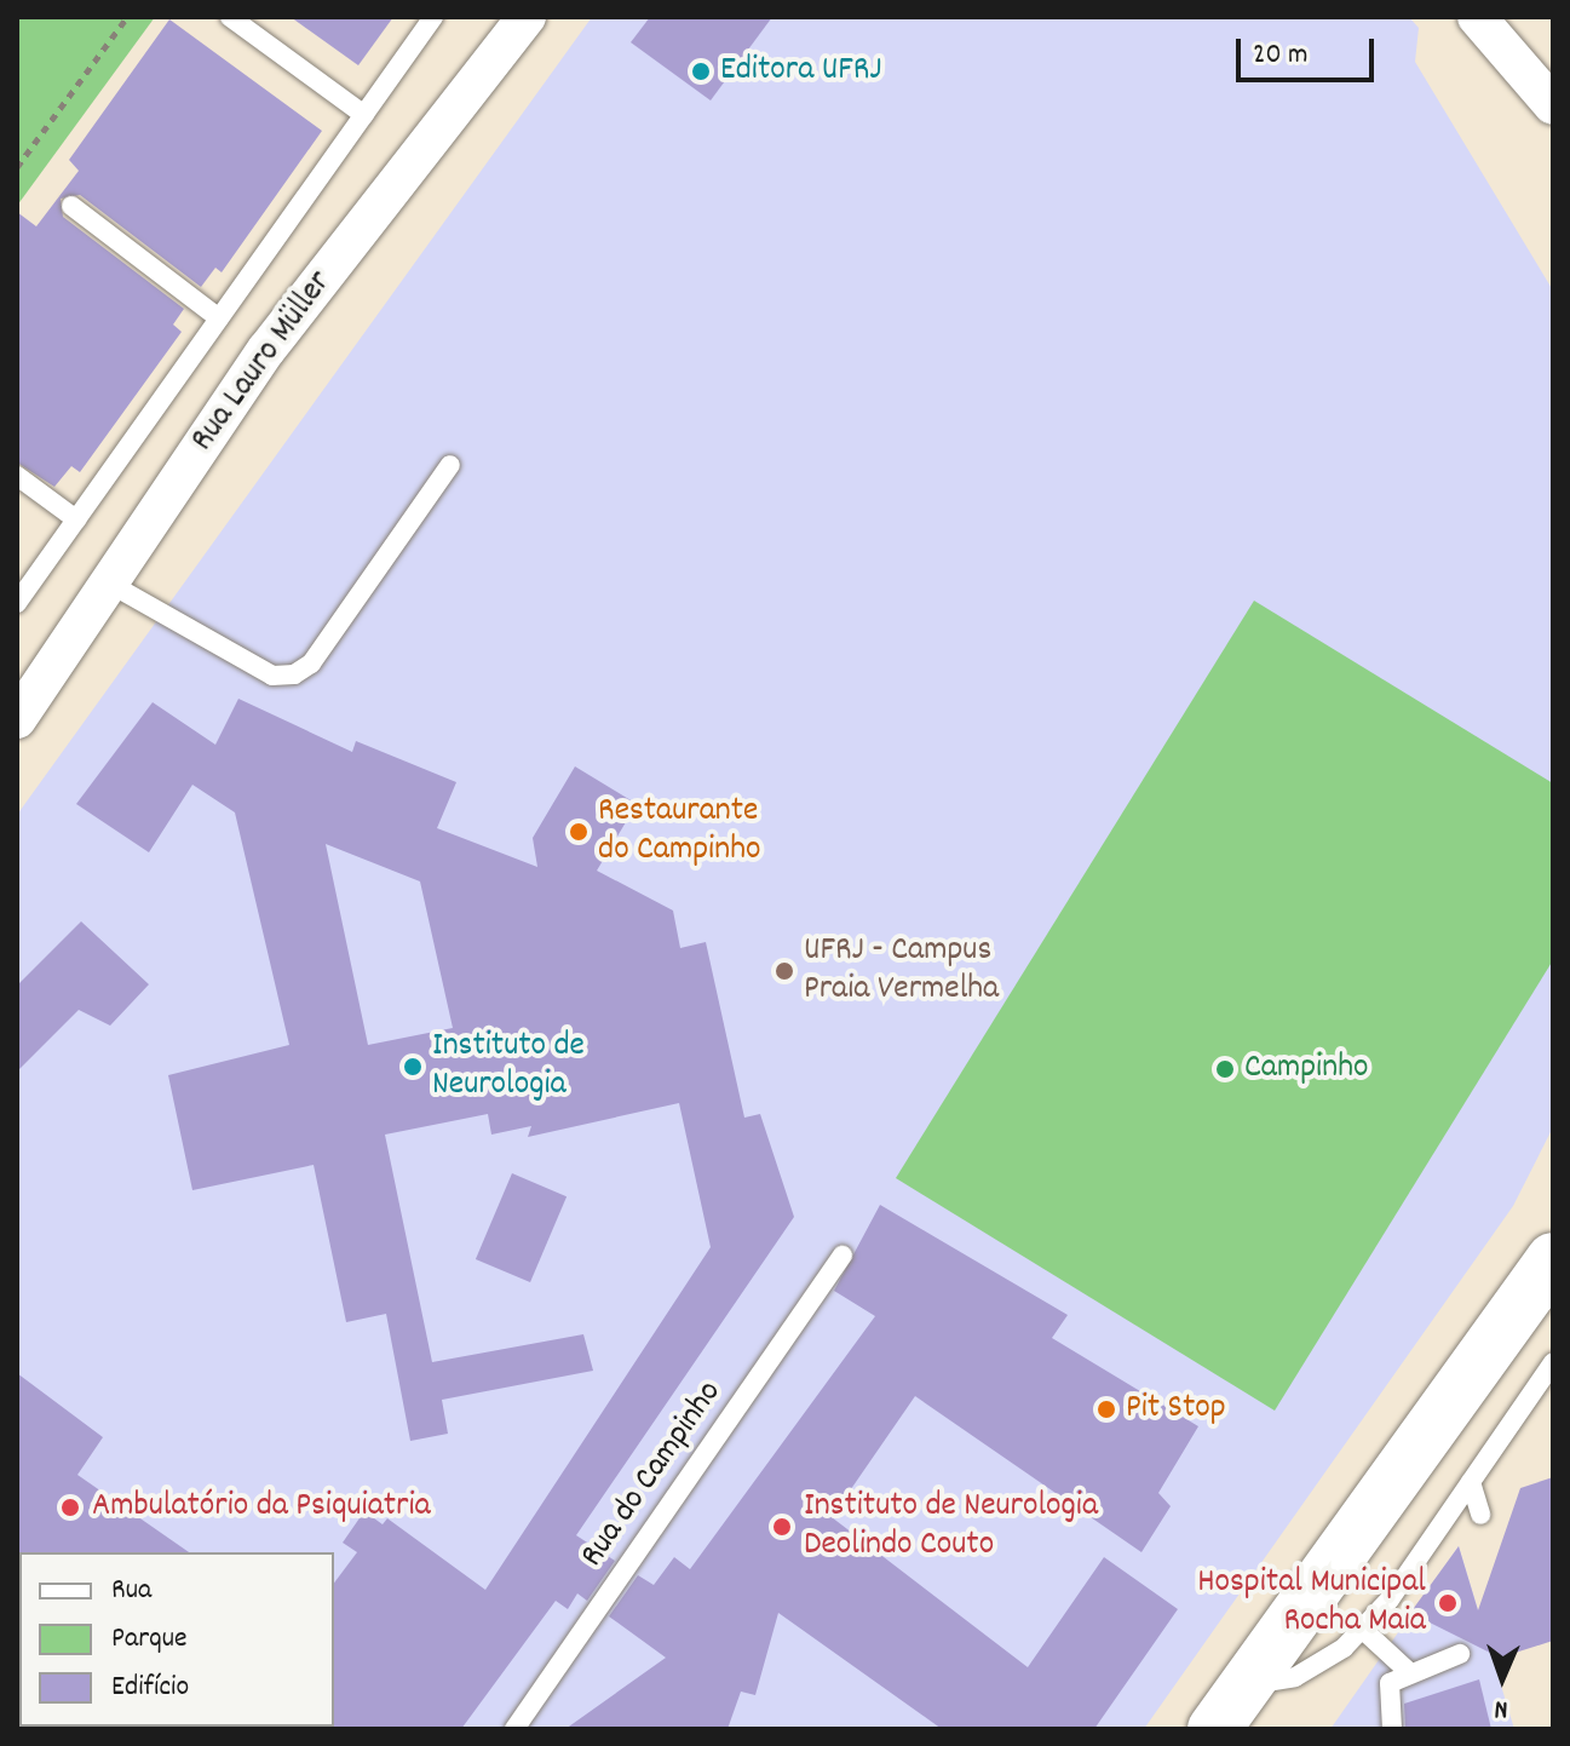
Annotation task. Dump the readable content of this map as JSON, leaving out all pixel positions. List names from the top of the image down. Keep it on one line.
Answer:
{"streets":{"street":["Rua Lauro Müller"],"lane":["Rua do Campinho"]},"places":["Editora UFRJ","Restaurante do Campinho","UFRJ - Campus Praia Vermelha","Instituto de Neurologia","Campinho","Pit Stop","Ambulatório da Psiquiatria","Instituto de Neurologia Deolindo Couto","Hospital Municipal Rocha Maia"],"legend":["Rua","Parque","Edifício"],"scale_bar":"20 m","north":"bottom"}
